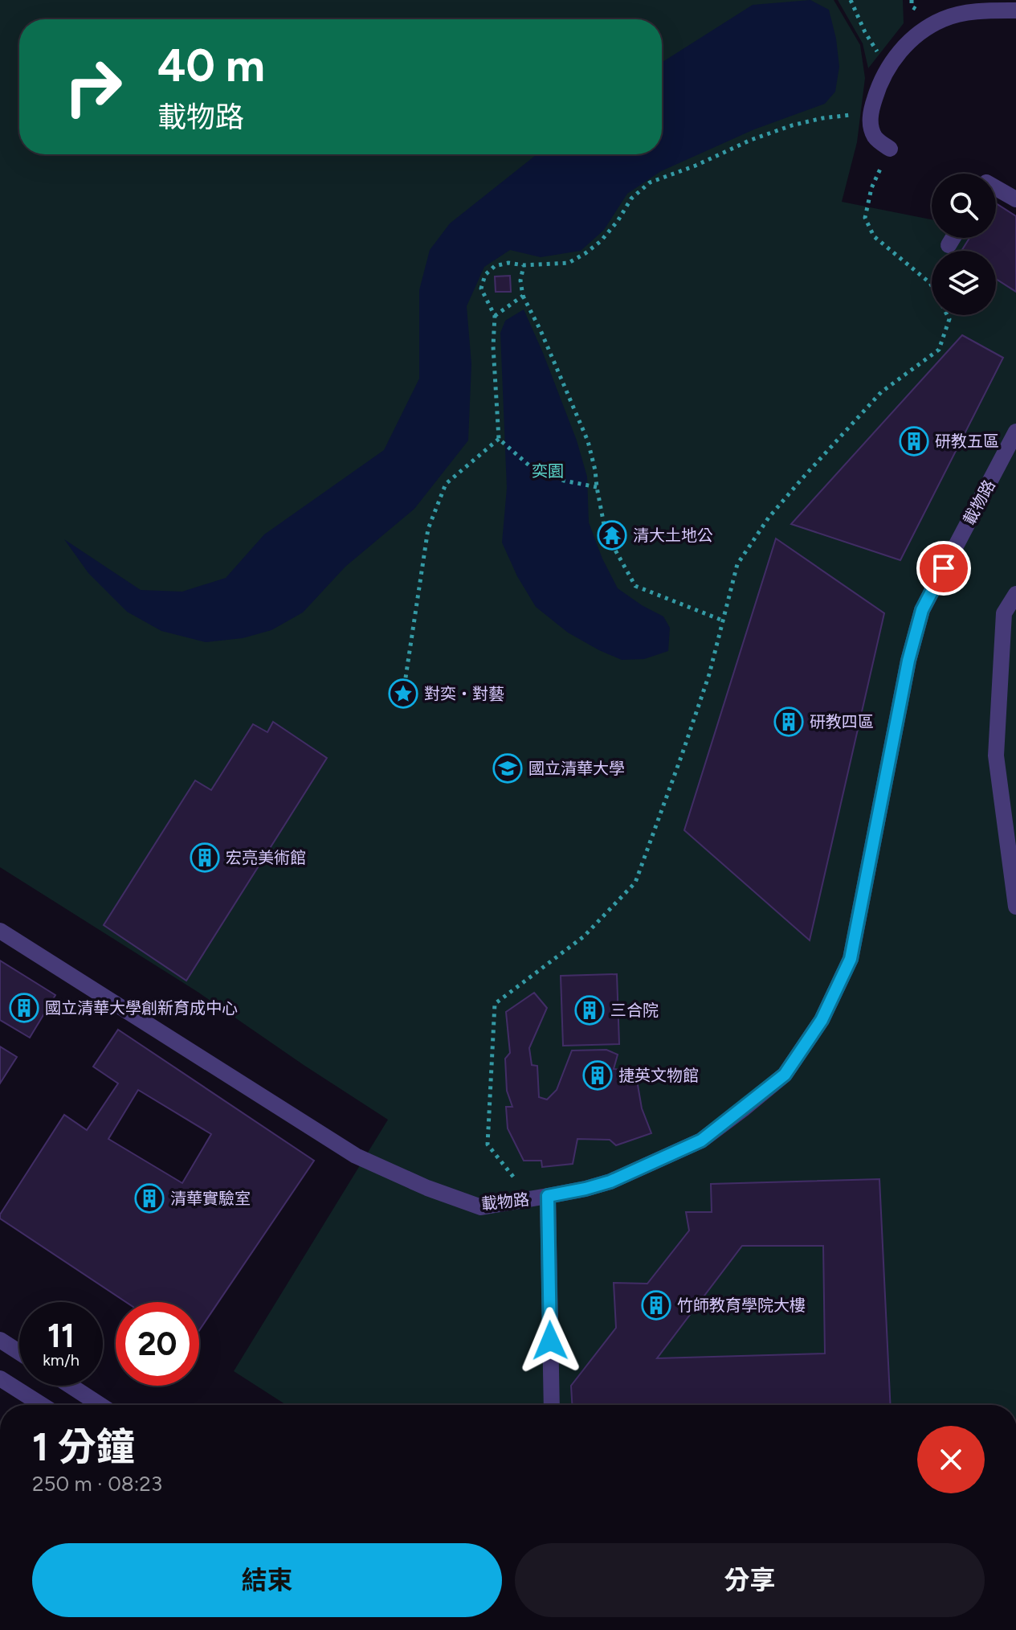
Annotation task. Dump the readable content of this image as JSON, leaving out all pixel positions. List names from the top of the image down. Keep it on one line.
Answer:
{"streets":{"street":["載物路"]},"parks":["奕園"],"places":{"building":["研教五區","研教四區","宏亮美術館","國立清華大學創新育成中心","三合院","捷英文物館","清華實驗室","竹師教育學院大樓"],"temple":["清大土地公"],"place":["對奕‧對藝"],"school or university":["國立清華大學"]},"page":{"turn":["40 m","載物路"],"speed":"11 km/h","limit":"20","heading":["1 分鐘","250 m · 08:23"],"buttons":["結束","分享"]}}
